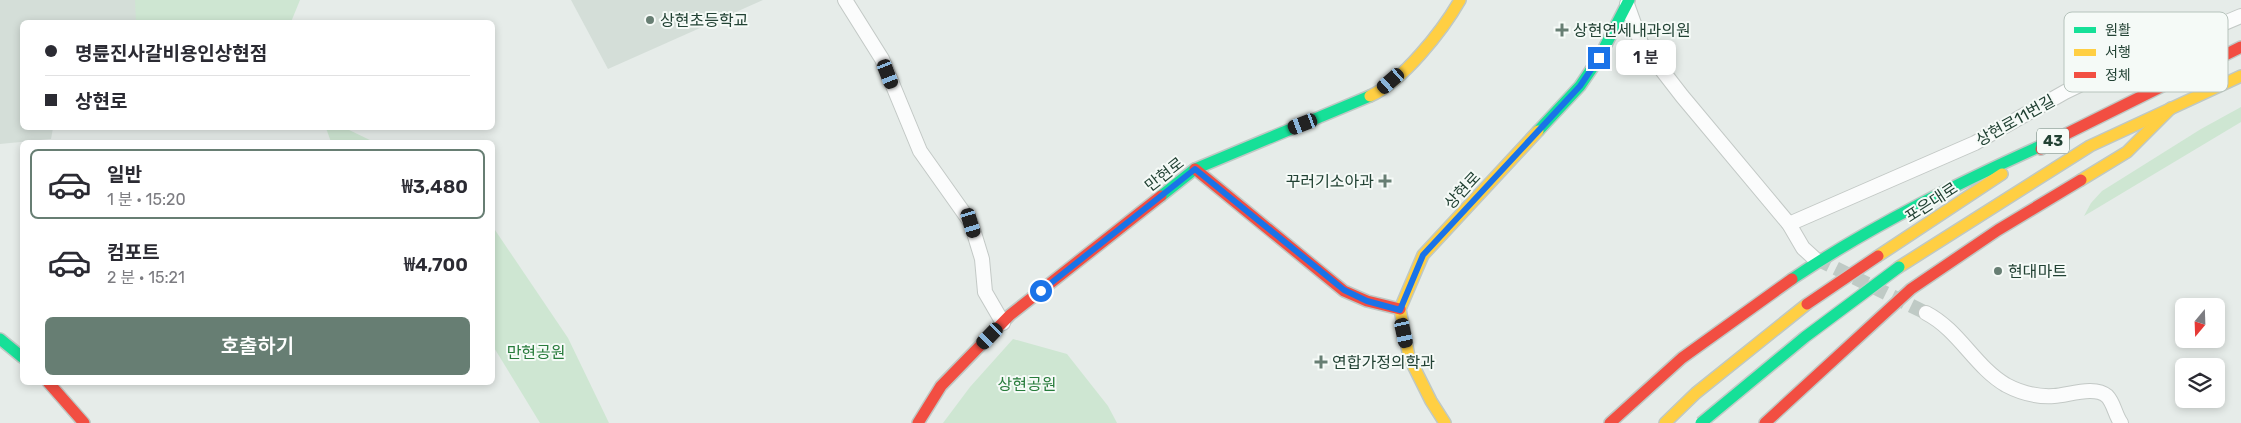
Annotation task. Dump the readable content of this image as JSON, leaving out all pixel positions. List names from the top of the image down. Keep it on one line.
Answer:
{"streets":{"main road":["43","만현로","상현로","포은대로"],"street":["상현로11번길"]},"parks":["만현공원","상현공원"],"places":{"other":["상현초등학교","현대마트"],"health":["상현연세내과의원","꾸러기소아과","연합가정의학과"]},"legend":["원활","서행","정체"],"north":"bottom","page":{"banner":["명륜진사갈비용인상현점","상현로"],"bubble":"1 분","list":[{"name":"일반","note":"1 분 · 15:20","value":"₩3,480"},{"name":"컴포트","note":"2 분 · 15:21","value":"₩4,700"}],"buttons":"호출하기"}}
